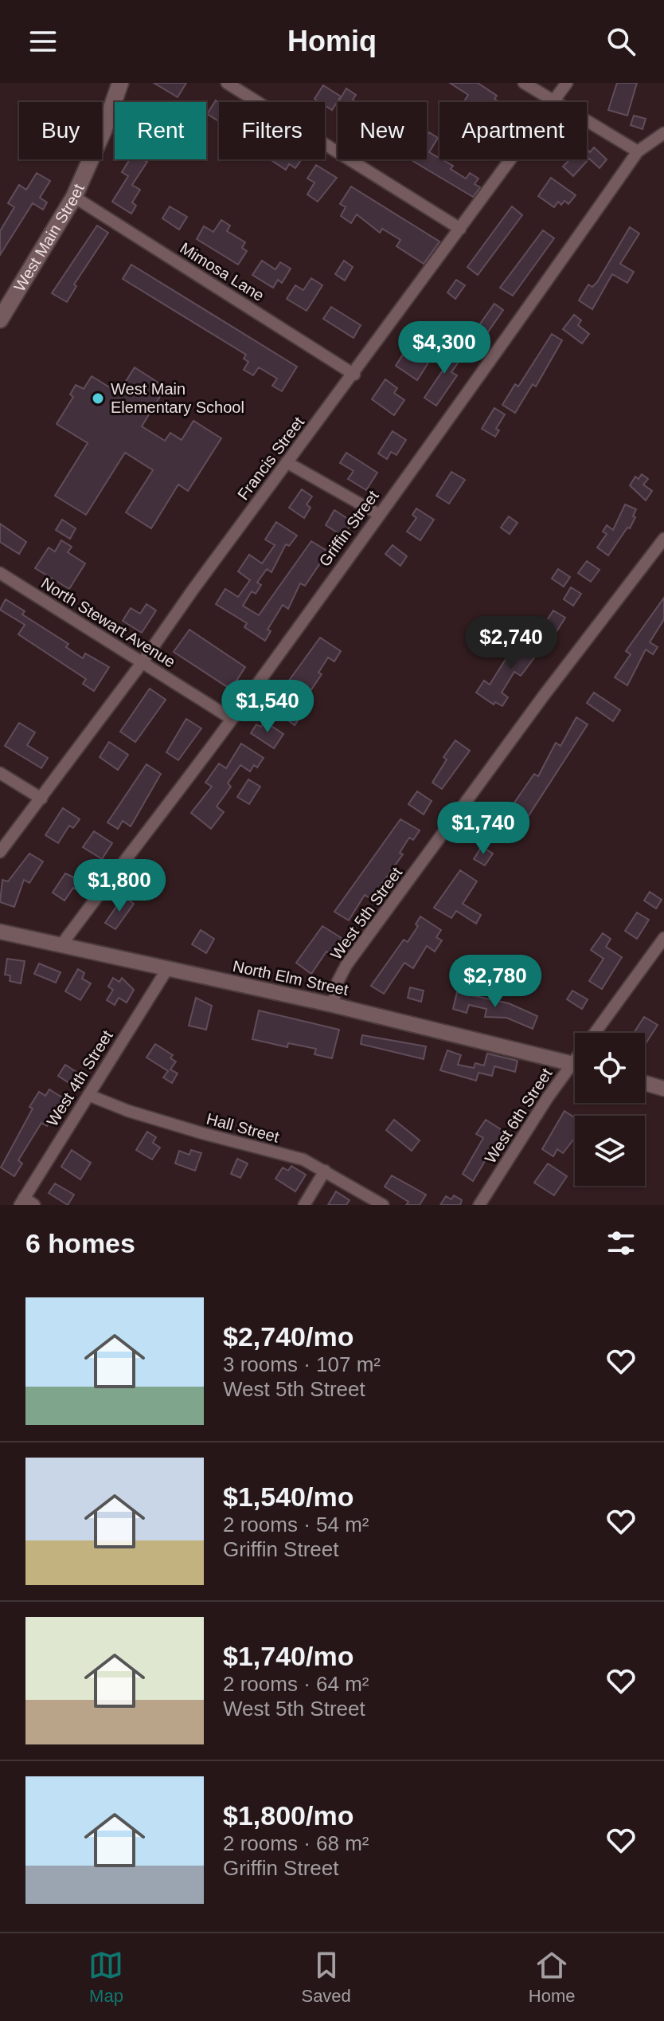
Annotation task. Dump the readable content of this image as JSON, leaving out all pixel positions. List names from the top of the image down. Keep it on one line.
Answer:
{"streets":{"main road":["West Main Street"],"street":["Mimosa Lane","Francis Street","Griffin Street","North Stewart Avenue","West 5th Street","North Elm Street","West 4th Street","West 6th Street","Hall Street"]},"crossings":[["West Main Street","Mimosa Lane"],["Mimosa Lane","Francis Street"],["Francis Street","North Stewart Avenue"],["Griffin Street","North Stewart Avenue"],["Griffin Street","North Elm Street"],["West 5th Street","North Elm Street"],["North Elm Street","West 4th Street"],["West 4th Street","Hall Street"]],"places":["West Main Elementary School"],"page":{"header":"Homiq","chip":["Buy","Rent","Filters","New","Apartment"],"price":["$4,300","$2,740","$1,540","$1,740","$1,800","$2,780"],"heading":"6 homes","list":[{"name":"$2,740/mo","note":"3 rooms · 107 m² · West 5th Street"},{"name":"$1,540/mo","note":"2 rooms · 54 m² · Griffin Street"},{"name":"$1,740/mo","note":"2 rooms · 64 m² · West 5th Street"},{"name":"$1,800/mo","note":"2 rooms · 68 m² · Griffin Street"}],"tabs":["Map","Saved","Home"]}}
